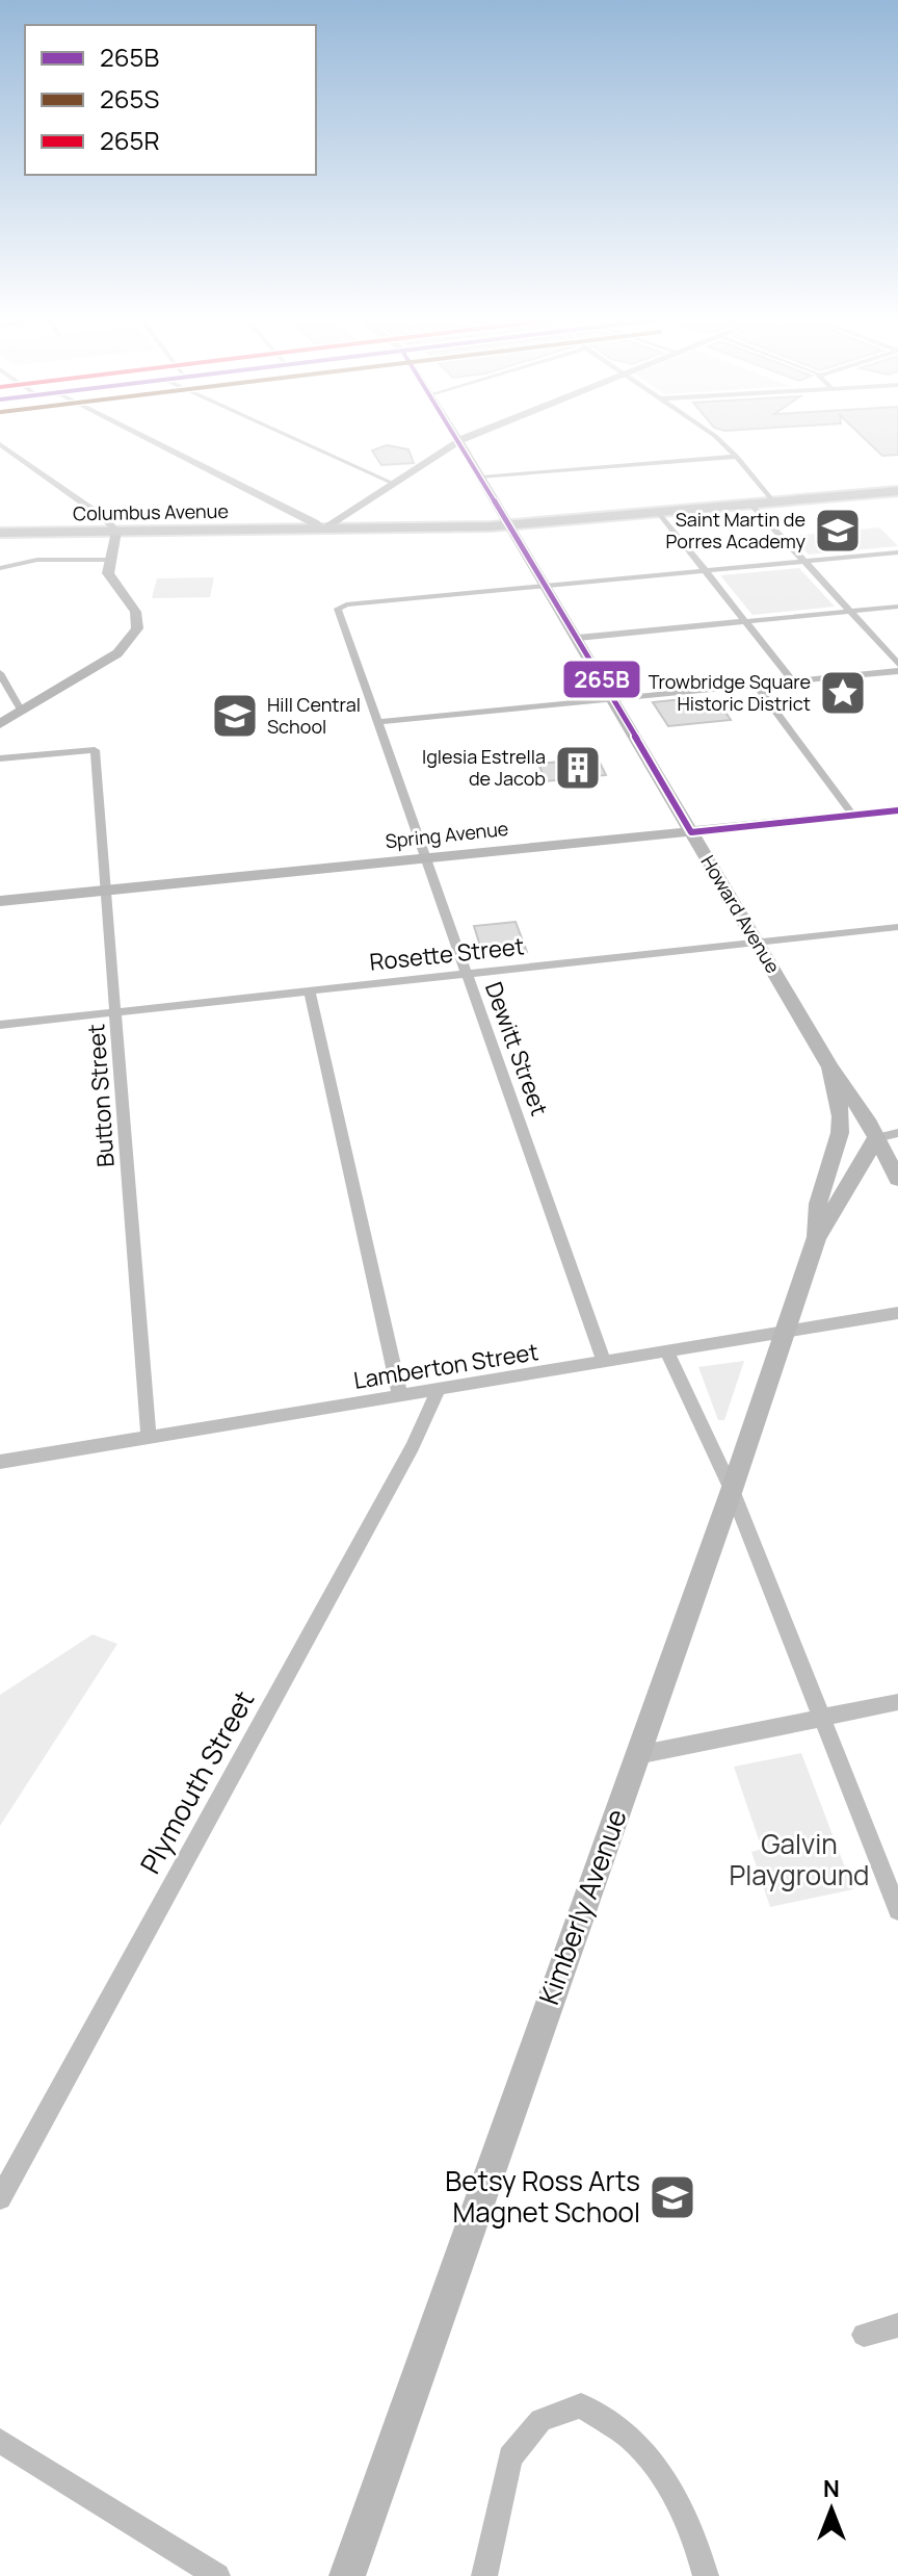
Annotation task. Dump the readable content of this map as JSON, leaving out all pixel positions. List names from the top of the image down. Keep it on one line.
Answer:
{"streets":{"main road":["Columbus Avenue","Spring Avenue","Howard Avenue","Kimberly Avenue"],"street":["Rosette Street","Dewitt Street","Button Street","Lamberton Street","Plymouth Street"]},"crossings":[["Columbus Avenue","Howard Avenue"],["Spring Avenue","Howard Avenue"],["Spring Avenue","Dewitt Street"],["Spring Avenue","Button Street"],["Howard Avenue","Rosette Street"],["Howard Avenue","Dewitt Street"],["Rosette Street","Dewitt Street"],["Rosette Street","Button Street"],["Dewitt Street","Lamberton Street"],["Button Street","Lamberton Street"],["Lamberton Street","Plymouth Street"],["Lamberton Street","Kimberly Avenue"]],"parks":["Galvin Playground"],"places":{"school or university":["Saint Martin de Porres Academy","Hill Central School","Betsy Ross Arts Magnet School"],"place":["Trowbridge Square Historic District"],"building":["Iglesia Estrella de Jacob"]},"lines":["transit line 265B"],"legend":["265B","265S","265R"],"north":"top"}
